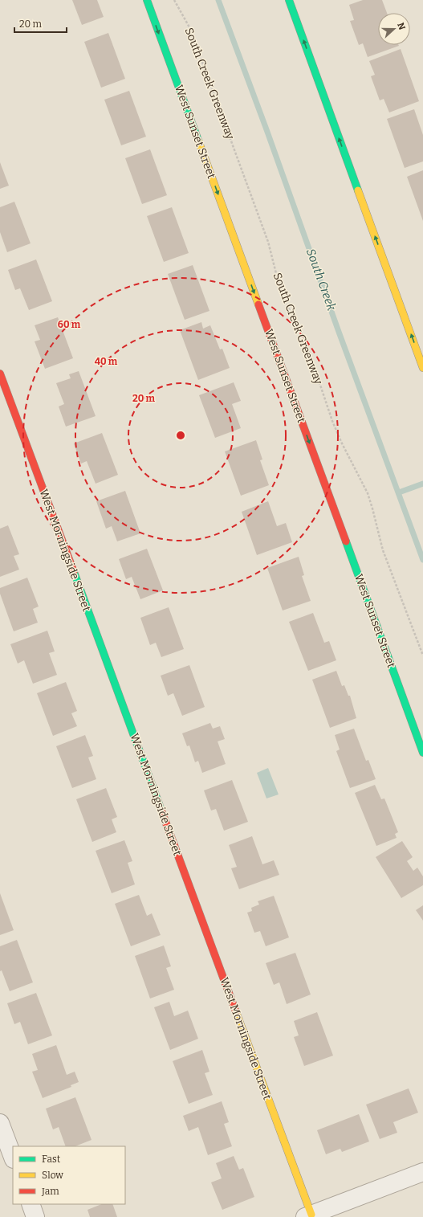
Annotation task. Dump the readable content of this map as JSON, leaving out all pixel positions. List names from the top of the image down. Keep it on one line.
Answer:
{"streets":{"main road":["West Sunset Street","West Morningside Street"],"path":["South Creek Greenway"]},"one_way":["West Sunset Street"],"water":["South Creek"],"legend":["Fast","Slow","Jam"],"scale_bar":"20 m","north":"right","rings":["60 m","40 m","20 m"]}
